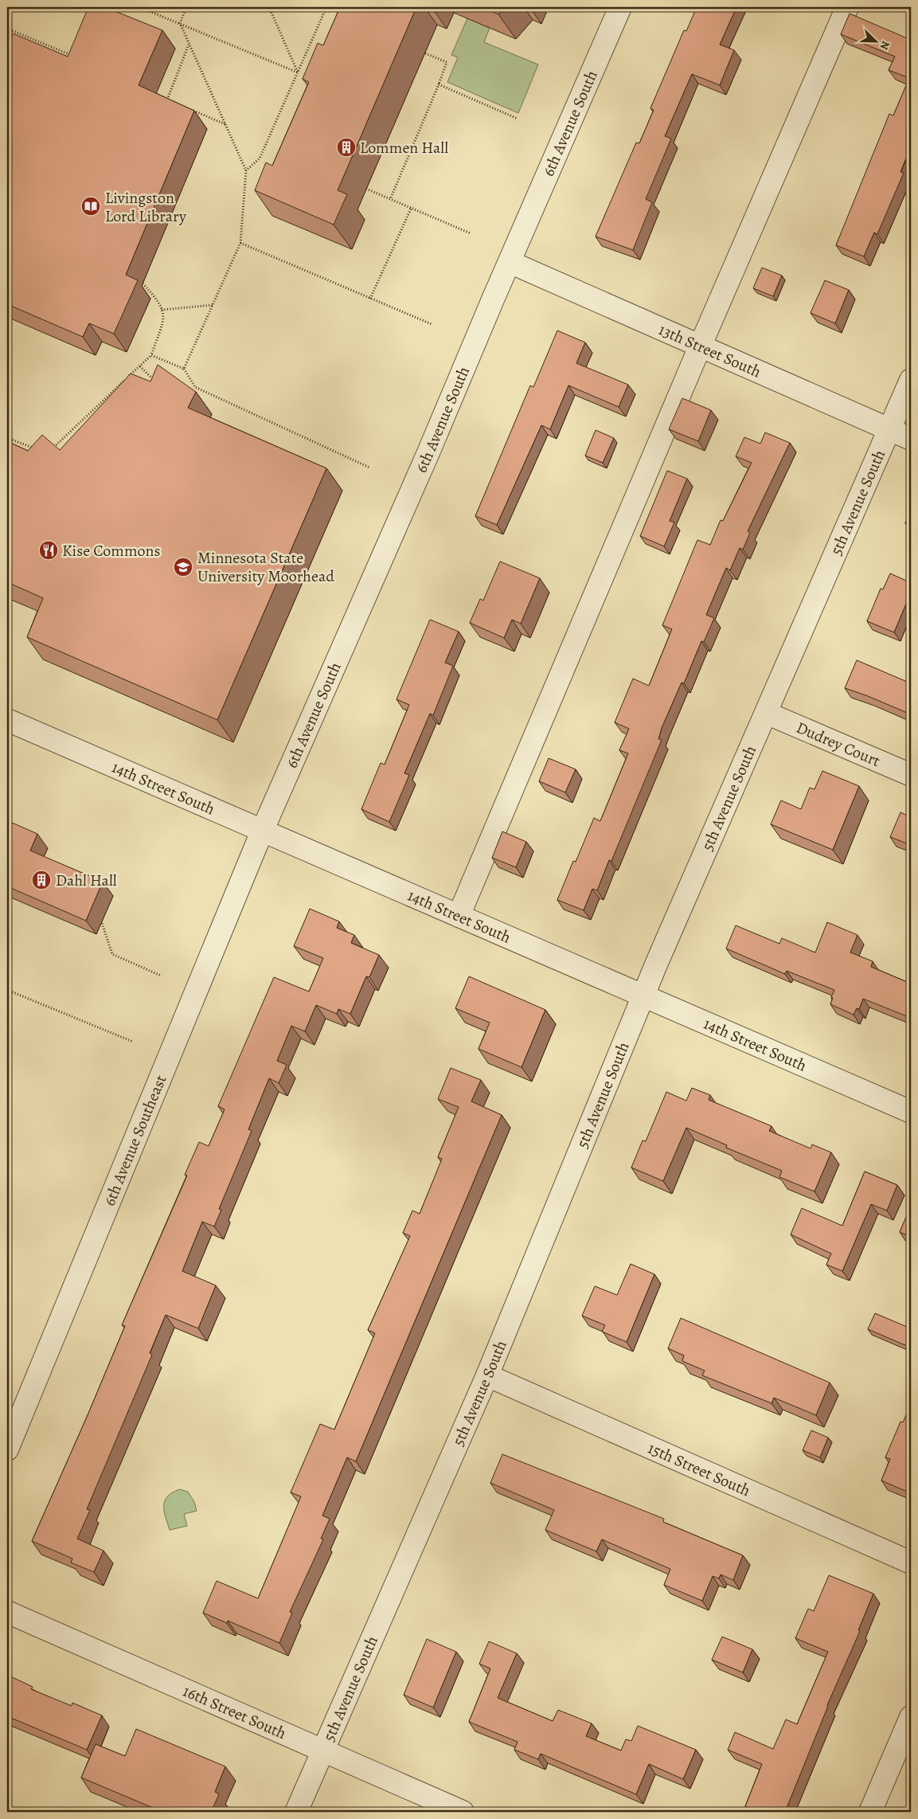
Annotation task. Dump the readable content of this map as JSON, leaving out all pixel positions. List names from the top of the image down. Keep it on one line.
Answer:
{"streets":{"street":["6th Avenue South","13th Street South","5th Avenue South","Dudrey Court","14th Street South","6th Avenue Southeast","15th Street South","16th Street South"]},"crossings":[["6th Avenue South","13th Street South"],["6th Avenue South","14th Street South"],["6th Avenue South","6th Avenue Southeast"],["13th Street South","5th Avenue South"],["5th Avenue South","Dudrey Court"],["5th Avenue South","14th Street South"],["5th Avenue South","15th Street South"],["5th Avenue South","16th Street South"],["14th Street South","6th Avenue Southeast"]],"places":{"building":["Lommen Hall","Dahl Hall"],"library":["Livingston Lord Library"],"restaurant":["Kise Commons"],"school or university":["Minnesota State University Moorhead"]},"north":"bottom right"}
